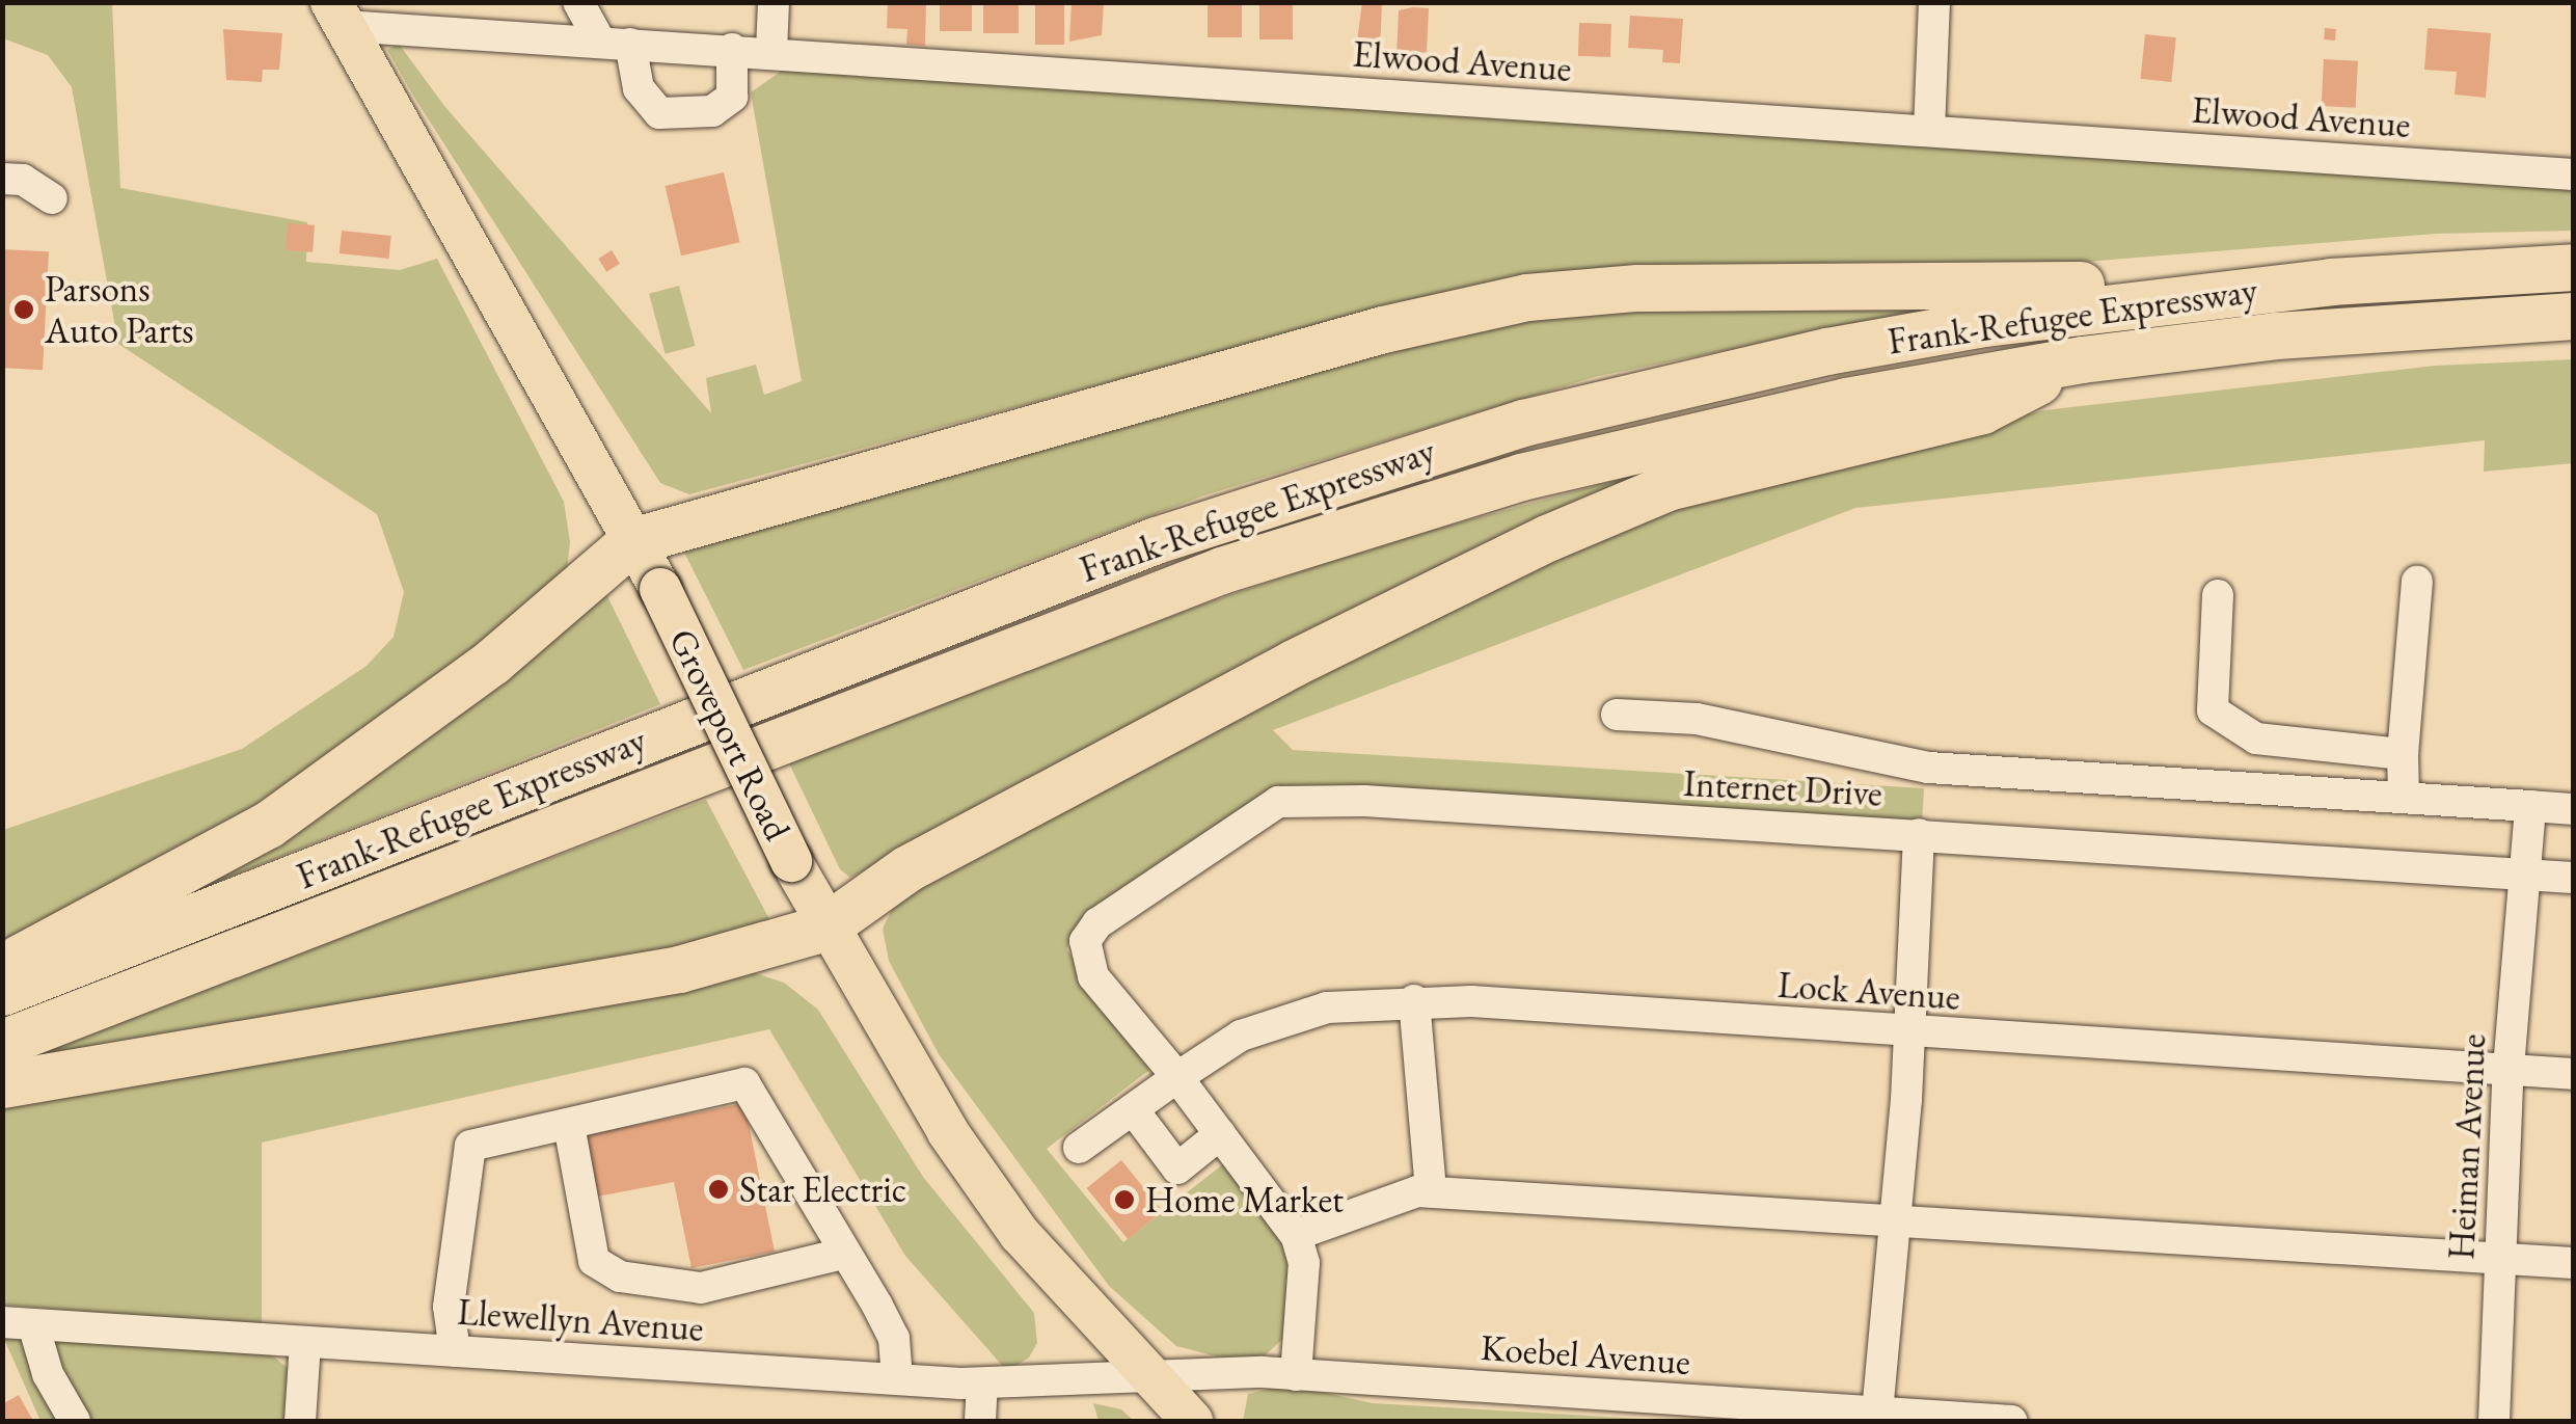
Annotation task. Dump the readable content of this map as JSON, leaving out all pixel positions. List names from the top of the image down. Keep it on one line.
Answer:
{"streets":{"highway":["Frank-Refugee Expressway"],"main road":["Groveport Road"],"street":["Elwood Avenue","Internet Drive","Lock Avenue","Heiman Avenue","Llewellyn Avenue","Koebel Avenue"]},"crossings":[["Elwood Avenue","Groveport Road"],["Groveport Road","Llewellyn Avenue"],["Groveport Road","Koebel Avenue"],["Internet Drive","Lock Avenue"],["Internet Drive","Heiman Avenue"],["Lock Avenue","Heiman Avenue"],["Llewellyn Avenue","Koebel Avenue"]],"places":["Parsons Auto Parts","Star Electric","Home Market"]}
